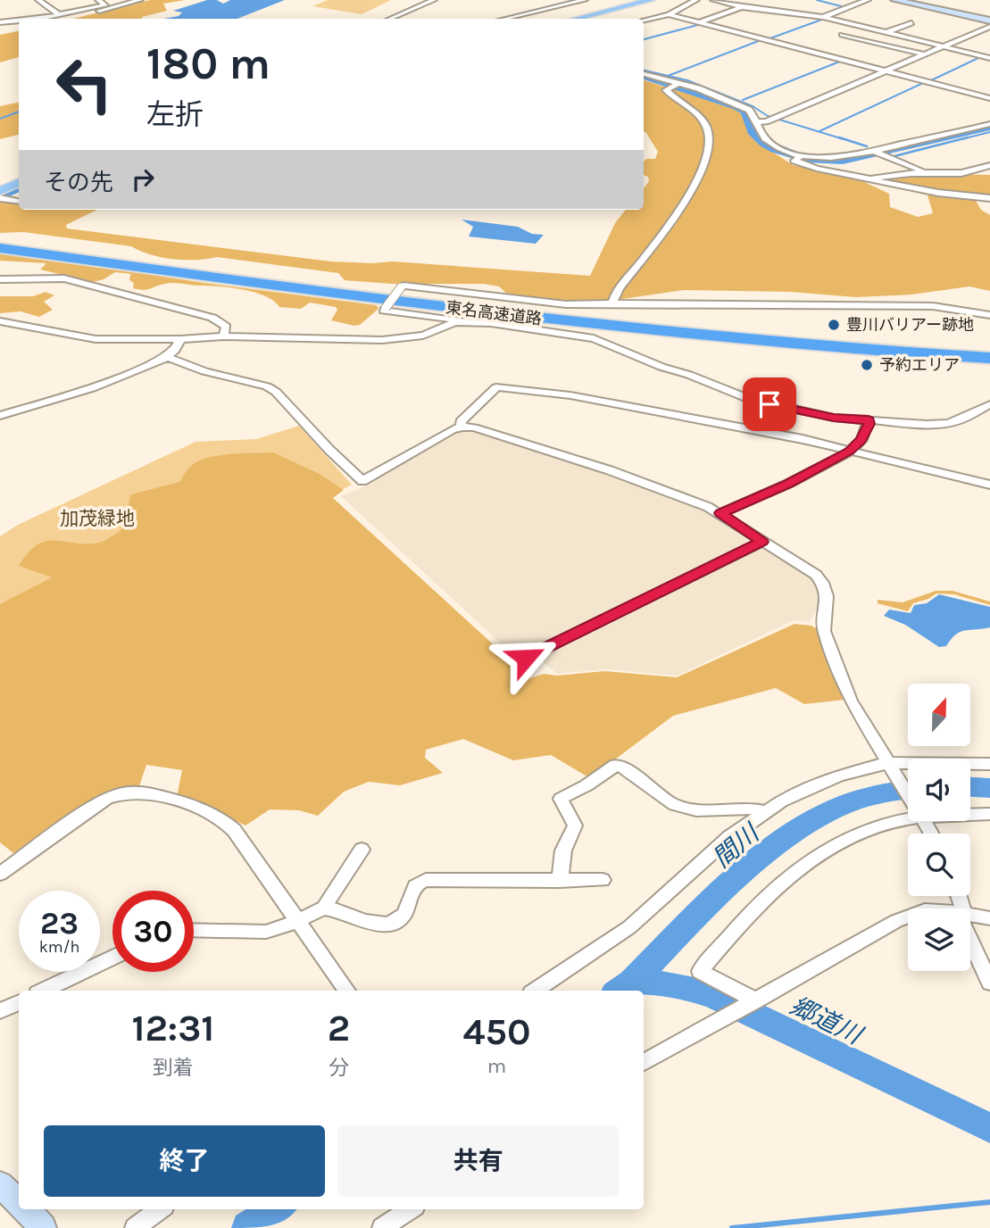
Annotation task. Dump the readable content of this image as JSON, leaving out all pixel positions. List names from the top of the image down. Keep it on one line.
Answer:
{"streets":{"highway":["東名高速道路"]},"water":["間川","郷道川"],"parks":["加茂緑地"],"places":["豊川バリアー跡地","予約エリア"],"north":"top","page":{"turn":["180 m","左折"],"then":"その先","speed":"23 km/h","limit":"30","eta":["12:31","到着","2","分","450","m"],"buttons":["終了","共有"]}}
